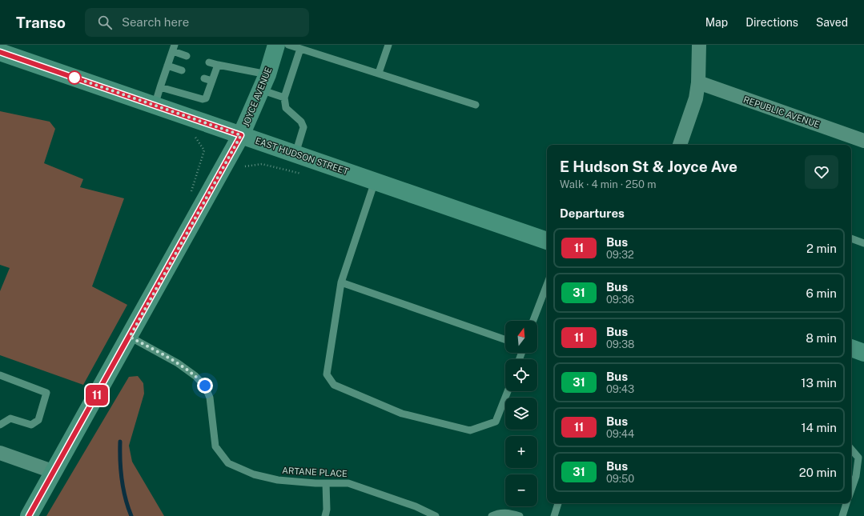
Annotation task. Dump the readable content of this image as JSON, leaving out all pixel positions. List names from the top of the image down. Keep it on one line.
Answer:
{"streets":{"main road":["JOYCE AVENUE","EAST HUDSON STREET"],"street":["REPUBLIC AVENUE"],"lane":["ARTANE PLACE"]},"crossings":[["JOYCE AVENUE","EAST HUDSON STREET"],["JOYCE AVENUE","ARTANE PLACE"]],"lines":["bus line 11"],"north":"top","page":{"header":"Transo","search":"Search here","nav":["Map","Directions","Saved"],"on_map":"11","heading":[["E Hudson St & Joyce Ave","Walk · 4 min · 250 m"],"Departures"],"list":[{"mark":"11","name":"Bus","note":"09:32","value":"2 min"},{"mark":"31","name":"Bus","note":"09:36","value":"6 min"},{"mark":"11","name":"Bus","note":"09:38","value":"8 min"},{"mark":"31","name":"Bus","note":"09:43","value":"13 min"},{"mark":"11","name":"Bus","note":"09:44","value":"14 min"},{"mark":"31","name":"Bus","note":"09:50","value":"20 min"}],"map_buttons":["+","−"]}}
